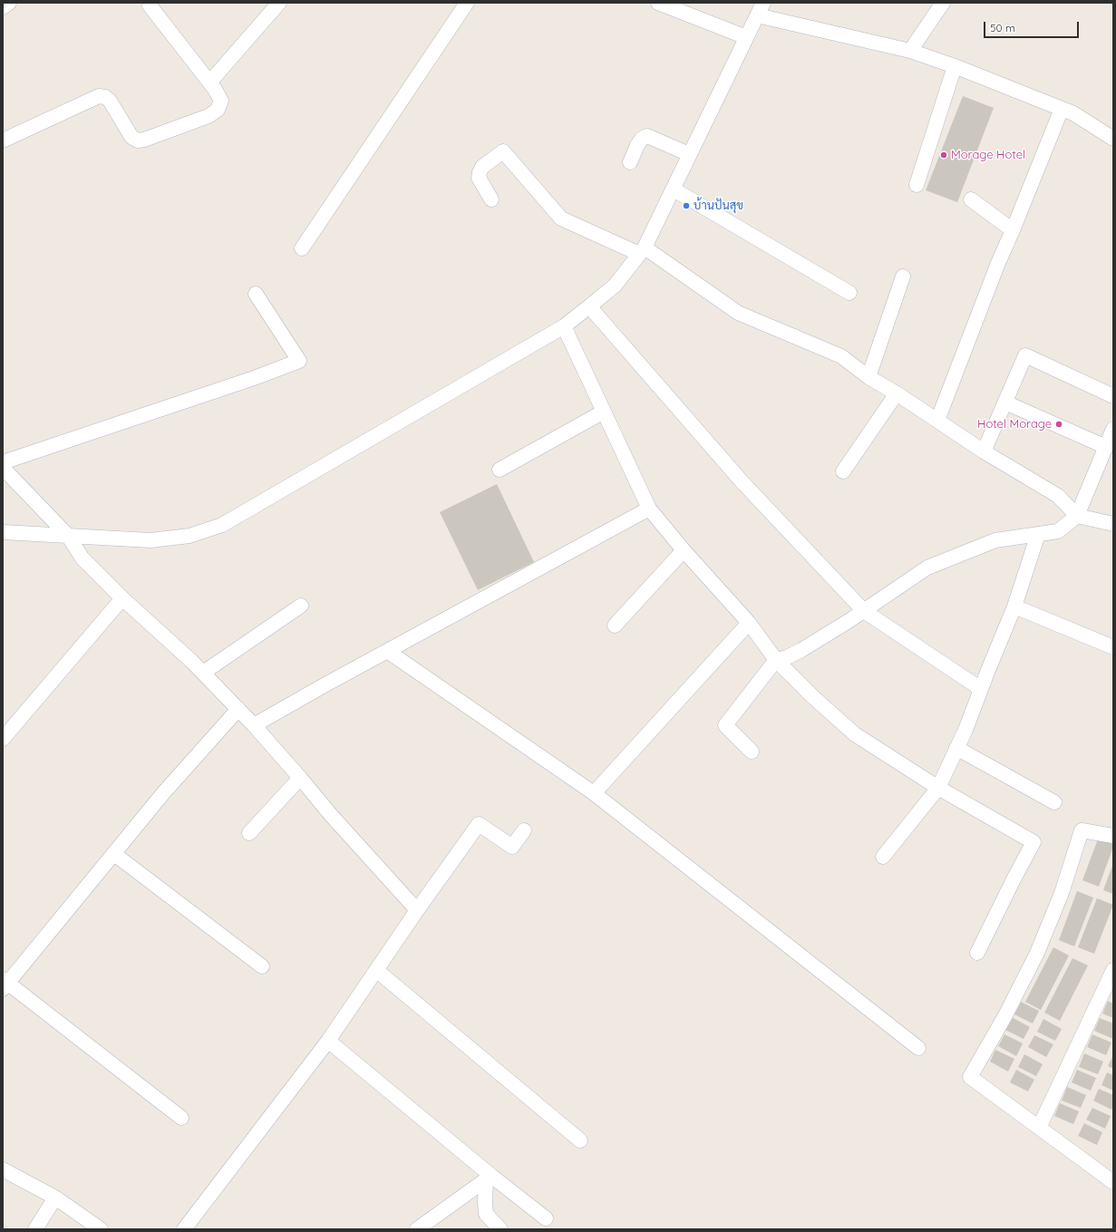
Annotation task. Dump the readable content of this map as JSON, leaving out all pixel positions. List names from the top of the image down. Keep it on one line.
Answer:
{"places":["Morage Hotel","บ้านปันสุข","Hotel Morage"],"scale_bar":"50 m"}
